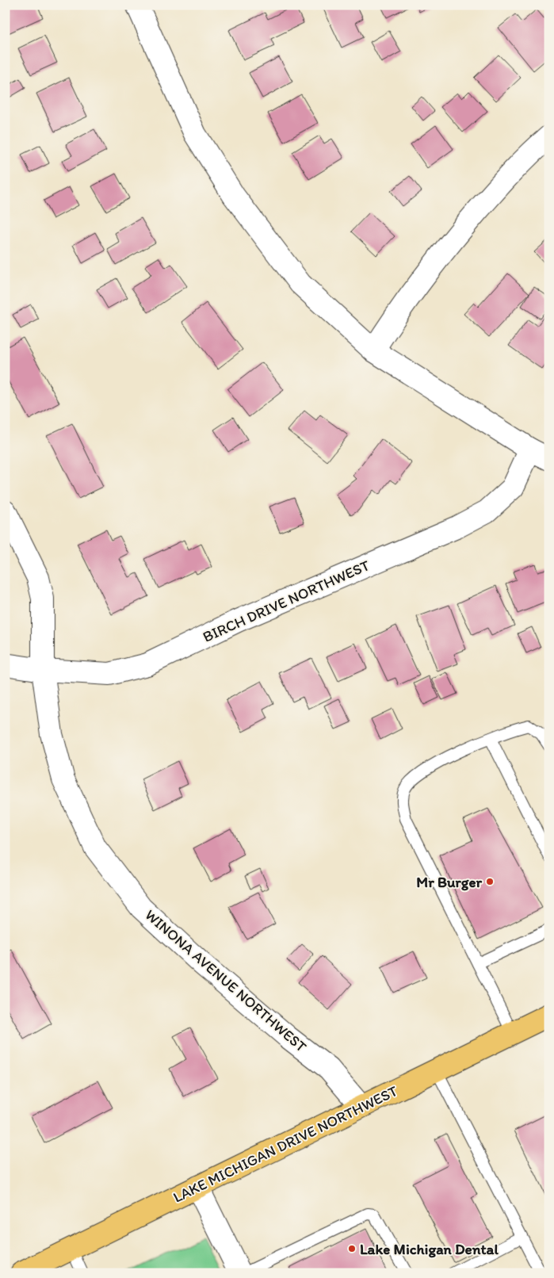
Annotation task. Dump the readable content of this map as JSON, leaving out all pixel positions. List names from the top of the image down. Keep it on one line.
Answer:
{"streets":{"highway":["LAKE MICHIGAN DRIVE NORTHWEST"],"street":["BIRCH DRIVE NORTHWEST","WINONA AVENUE NORTHWEST"]},"crossings":[["BIRCH DRIVE NORTHWEST","WINONA AVENUE NORTHWEST"],["WINONA AVENUE NORTHWEST","LAKE MICHIGAN DRIVE NORTHWEST"]],"places":["Mr Burger","Lake Michigan Dental"]}
